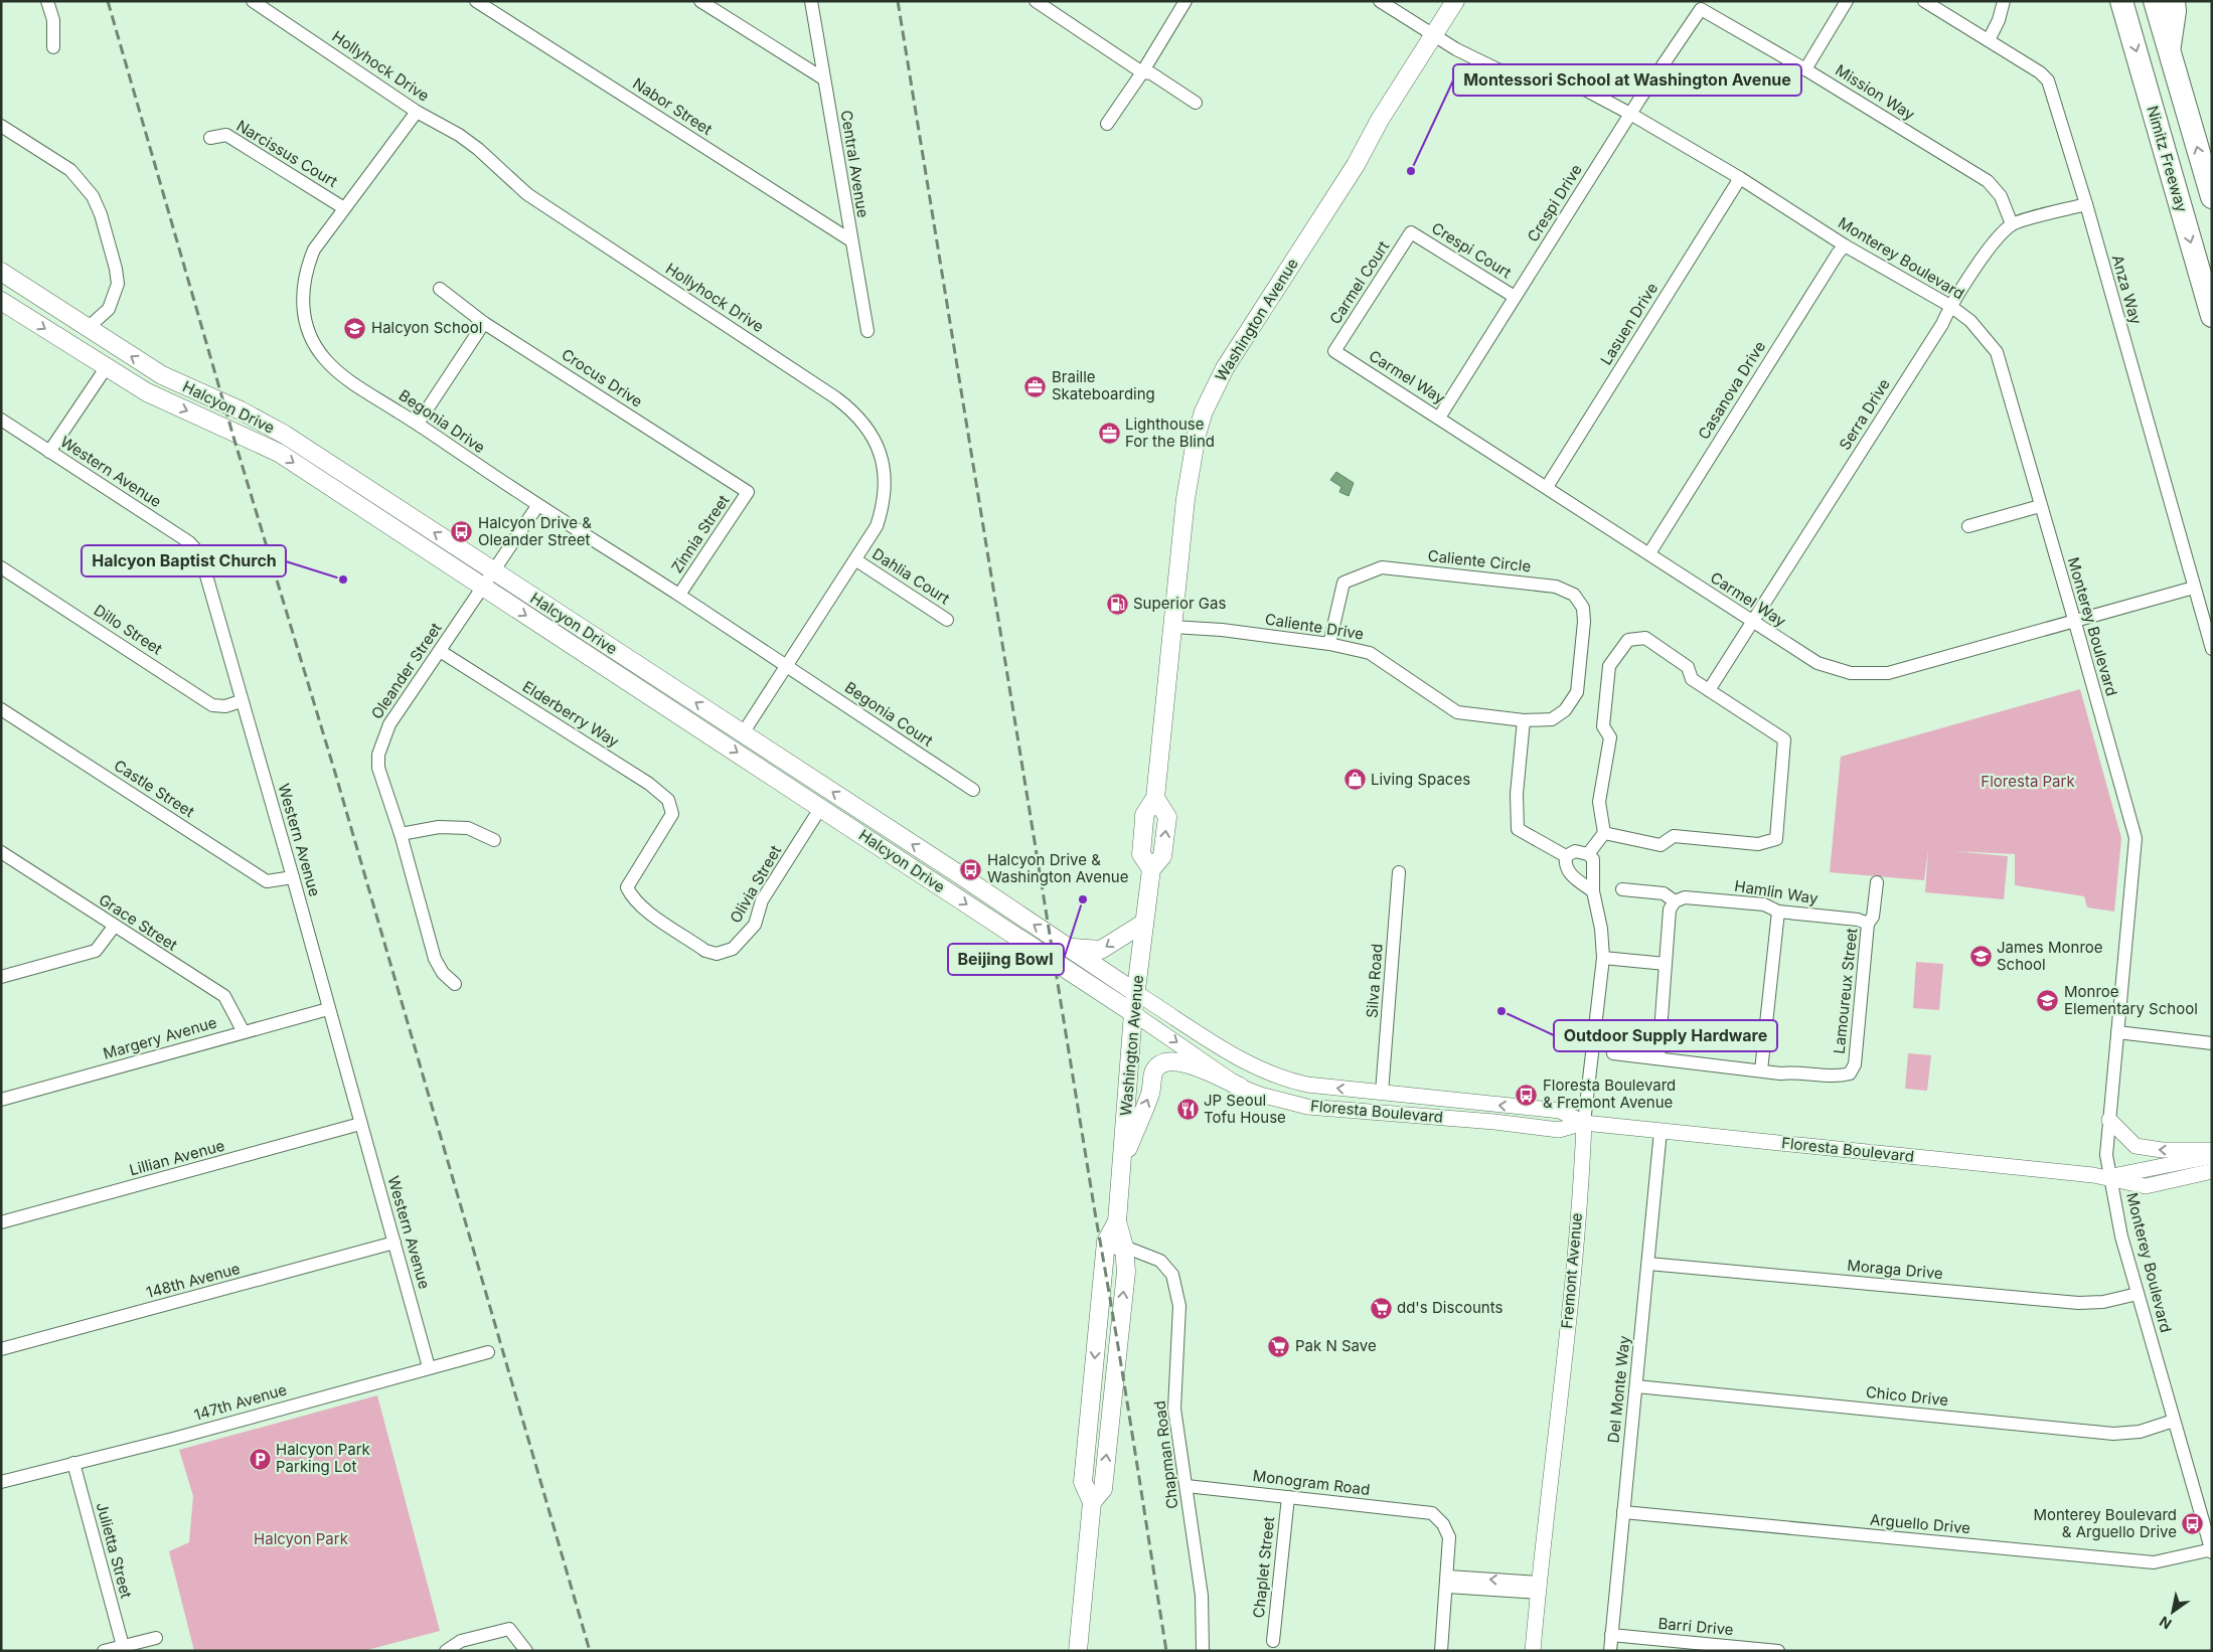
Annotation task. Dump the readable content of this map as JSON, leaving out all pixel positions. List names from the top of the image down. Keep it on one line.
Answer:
{"streets":{"highway":["Nimitz Freeway"],"main road":["Washington Avenue","Halcyon Drive"],"street":["Hollyhock Drive","Mission Way","Nabor Street","Narcissus Court","Central Avenue","Crespi Drive","Crespi Court","Monterey Boulevard","Carmel Court","Anza Way","Lasuen Drive","Carmel Way","Crocus Drive","Casanova Drive","Serra Drive","Begonia Drive","Western Avenue","Zinnia Street","Caliente Circle","Dahlia Court","Caliente Drive","Dillo Street","Oleander Street","Elderberry Way","Begonia Court","Castle Street","Olivia Street","Hamlin Way","Grace Street","Silva Road","Lamoureux Street","Margery Avenue","Floresta Boulevard","Lillian Avenue","Moraga Drive","Fremont Avenue","148th Avenue","Del Monte Way","Chico Drive","147th Avenue","Chapman Road","Monogram Road","Arguello Drive","Julietta Street","Chaplet Street","Barri Drive"]},"crossings":[["Hollyhock Drive","Halcyon Drive"],["Hollyhock Drive","Begonia Drive"],["Hollyhock Drive","Dahlia Court"],["Hollyhock Drive","Begonia Court"],["Mission Way","Crespi Drive"],["Mission Way","Serra Drive"],["Nabor Street","Central Avenue"],["Narcissus Court","Begonia Drive"],["Crespi Drive","Crespi Court"],["Crespi Drive","Monterey Boulevard"],["Crespi Drive","Carmel Way"],["Crespi Court","Carmel Court"],["Monterey Boulevard","Washington Avenue"],["Monterey Boulevard","Lasuen Drive"],["Monterey Boulevard","Carmel Way"],["Monterey Boulevard","Casanova Drive"],["Monterey Boulevard","Serra Drive"],["Monterey Boulevard","Floresta Boulevard"],["Monterey Boulevard","Moraga Drive"],["Monterey Boulevard","Chico Drive"],["Monterey Boulevard","Arguello Drive"],["Carmel Court","Carmel Way"],["Anza Way","Carmel Way"],["Washington Avenue","Halcyon Drive"],["Washington Avenue","Caliente Drive"],["Washington Avenue","Floresta Boulevard"],["Washington Avenue","Chapman Road"],["Lasuen Drive","Carmel Way"],["Carmel Way","Casanova Drive"],["Carmel Way","Serra Drive"],["Crocus Drive","Zinnia Street"],["Halcyon Drive","Oleander Street"],["Halcyon Drive","Olivia Street"],["Halcyon Drive","Floresta Boulevard"],["Begonia Drive","Zinnia Street"],["Begonia Drive","Oleander Street"],["Begonia Drive","Begonia Court"],["Western Avenue","Dillo Street"],["Western Avenue","Castle Street"],["Western Avenue","Margery Avenue"],["Western Avenue","Lillian Avenue"],["Western Avenue","148th Avenue"],["Western Avenue","147th Avenue"],["Caliente Circle","Caliente Drive"],["Oleander Street","Elderberry Way"],["Elderberry Way","Olivia Street"],["Hamlin Way","Lamoureux Street"],["Grace Street","Margery Avenue"],["Silva Road","Floresta Boulevard"],["Floresta Boulevard","Fremont Avenue"],["Floresta Boulevard","Del Monte Way"],["Moraga Drive","Del Monte Way"],["Del Monte Way","Chico Drive"],["Del Monte Way","Arguello Drive"],["Del Monte Way","Barri Drive"],["147th Avenue","Julietta Street"],["Chapman Road","Monogram Road"],["Monogram Road","Chaplet Street"]],"parks":["Floresta Park","Halcyon Park"],"places":{"other":["Montessori School at Washington Avenue","Halcyon Baptist Church","Beijing Bowl","Outdoor Supply Hardware"],"school or university":["Halcyon School","James Monroe School","Monroe Elementary School"],"office":["Braille Skateboarding","Lighthouse For the Blind"],"bus stop":["Halcyon Drive & Oleander Street","Halcyon Drive & Washington Avenue","Floresta Boulevard & Fremont Avenue","Monterey Boulevard & Arguello Drive"],"fuel station":["Superior Gas"],"shop":["Living Spaces"],"restaurant":["JP Seoul Tofu House"],"supermarket":["dd's Discounts","Pak N Save"],"parking":["Halcyon Park Parking Lot"]},"north":"bottom left"}
